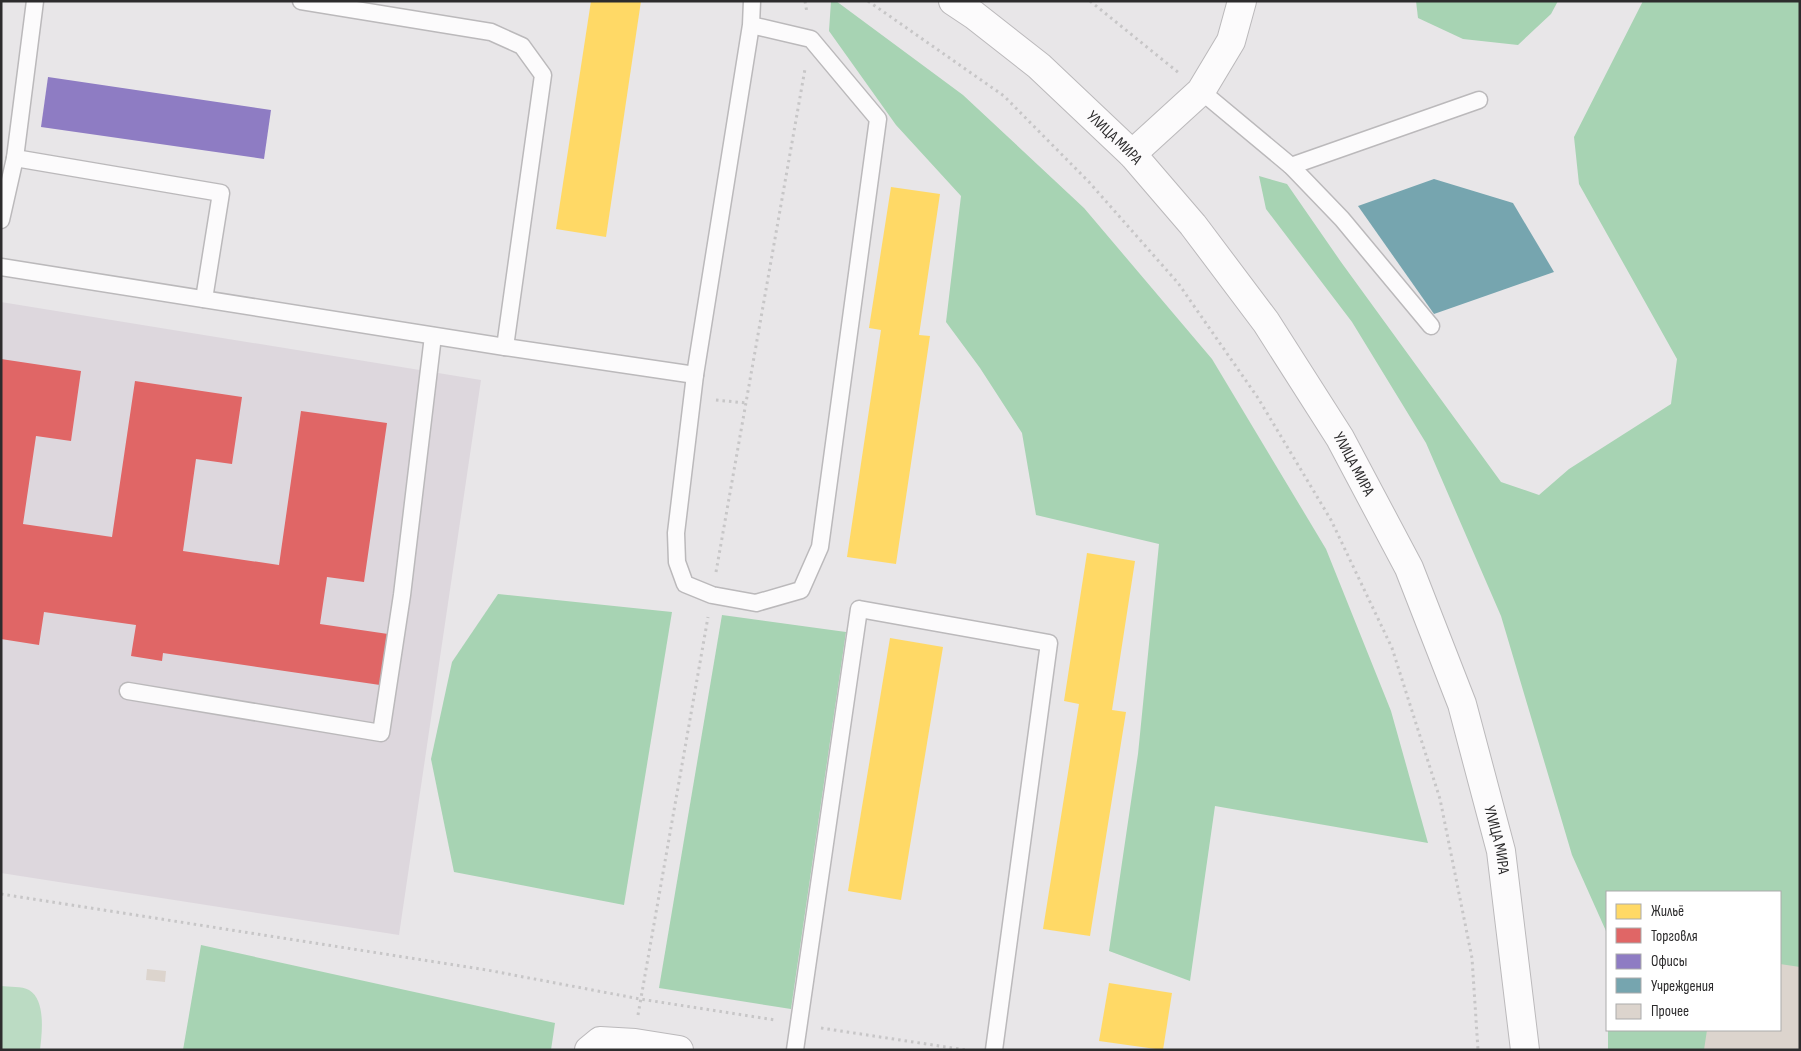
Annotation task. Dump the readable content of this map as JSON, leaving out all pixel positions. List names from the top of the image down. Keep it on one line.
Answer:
{"streets":{"main road":["УЛИЦА МИРА"]},"legend":["Жильё","Торговля","Офисы","Учреждения","Прочее"]}
